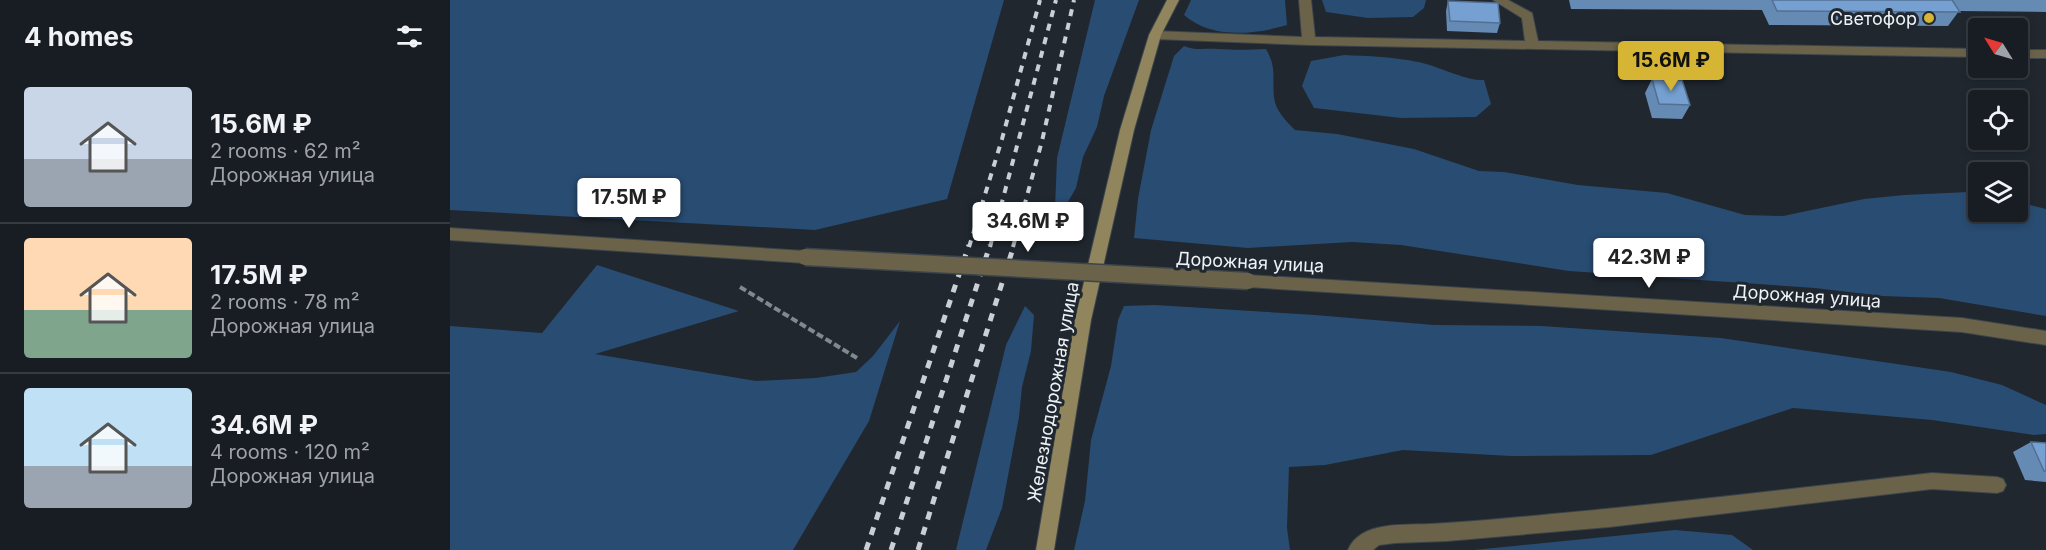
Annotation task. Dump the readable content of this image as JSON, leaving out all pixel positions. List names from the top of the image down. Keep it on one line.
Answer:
{"streets":{"main road":["Железнодорожная улица"],"street":["Дорожная улица"]},"places":["Светофор"],"north":"top left","page":{"heading":"4 homes","price":["15.6M ₽","17.5M ₽","34.6M ₽","42.3M ₽"],"list":[{"name":"15.6M ₽","note":"2 rooms · 62 m² · Дорожная улица"},{"name":"17.5M ₽","note":"2 rooms · 78 m² · Дорожная улица"},{"name":"34.6M ₽","note":"4 rooms · 120 m² · Дорожная улица"}]}}
